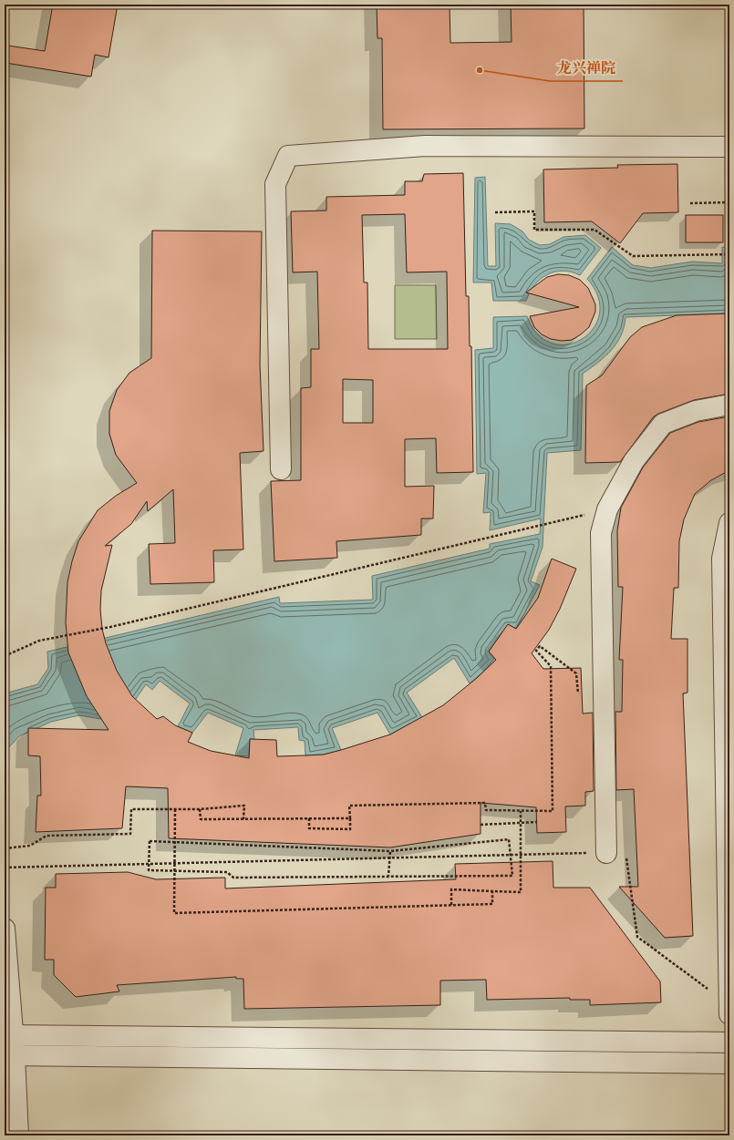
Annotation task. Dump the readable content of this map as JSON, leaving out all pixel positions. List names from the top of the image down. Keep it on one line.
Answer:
{"places":["龙兴禅院"]}
